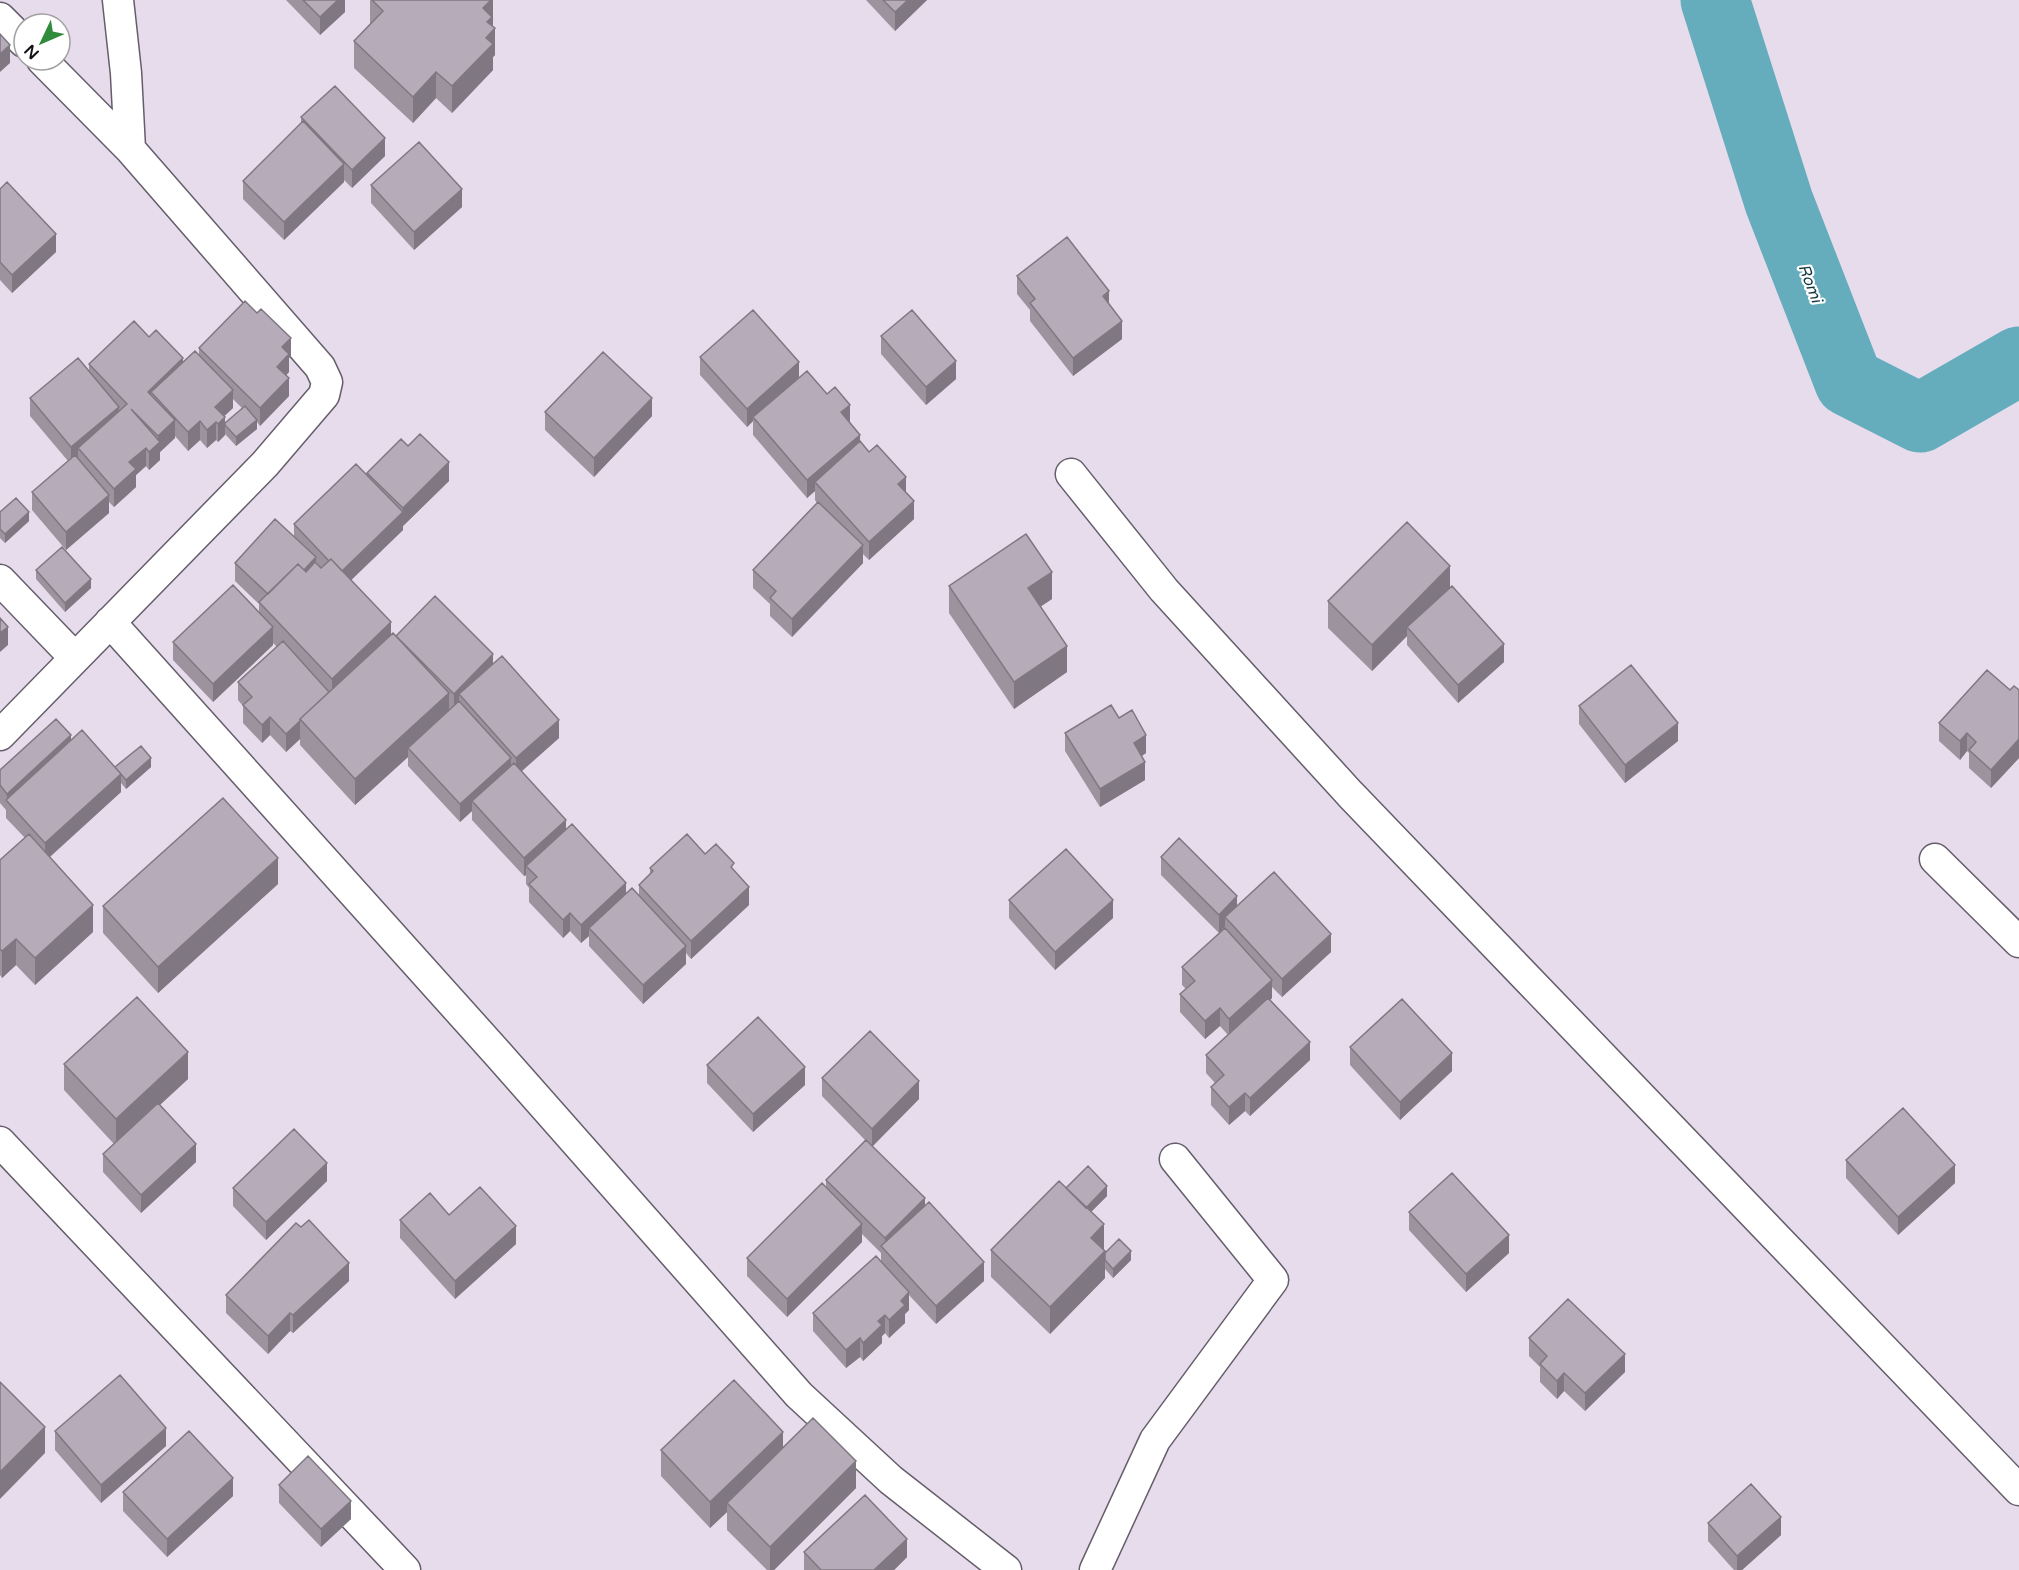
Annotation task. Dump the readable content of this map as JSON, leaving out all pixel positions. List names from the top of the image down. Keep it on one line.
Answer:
{"water":["Romi"],"north":"bottom left"}
